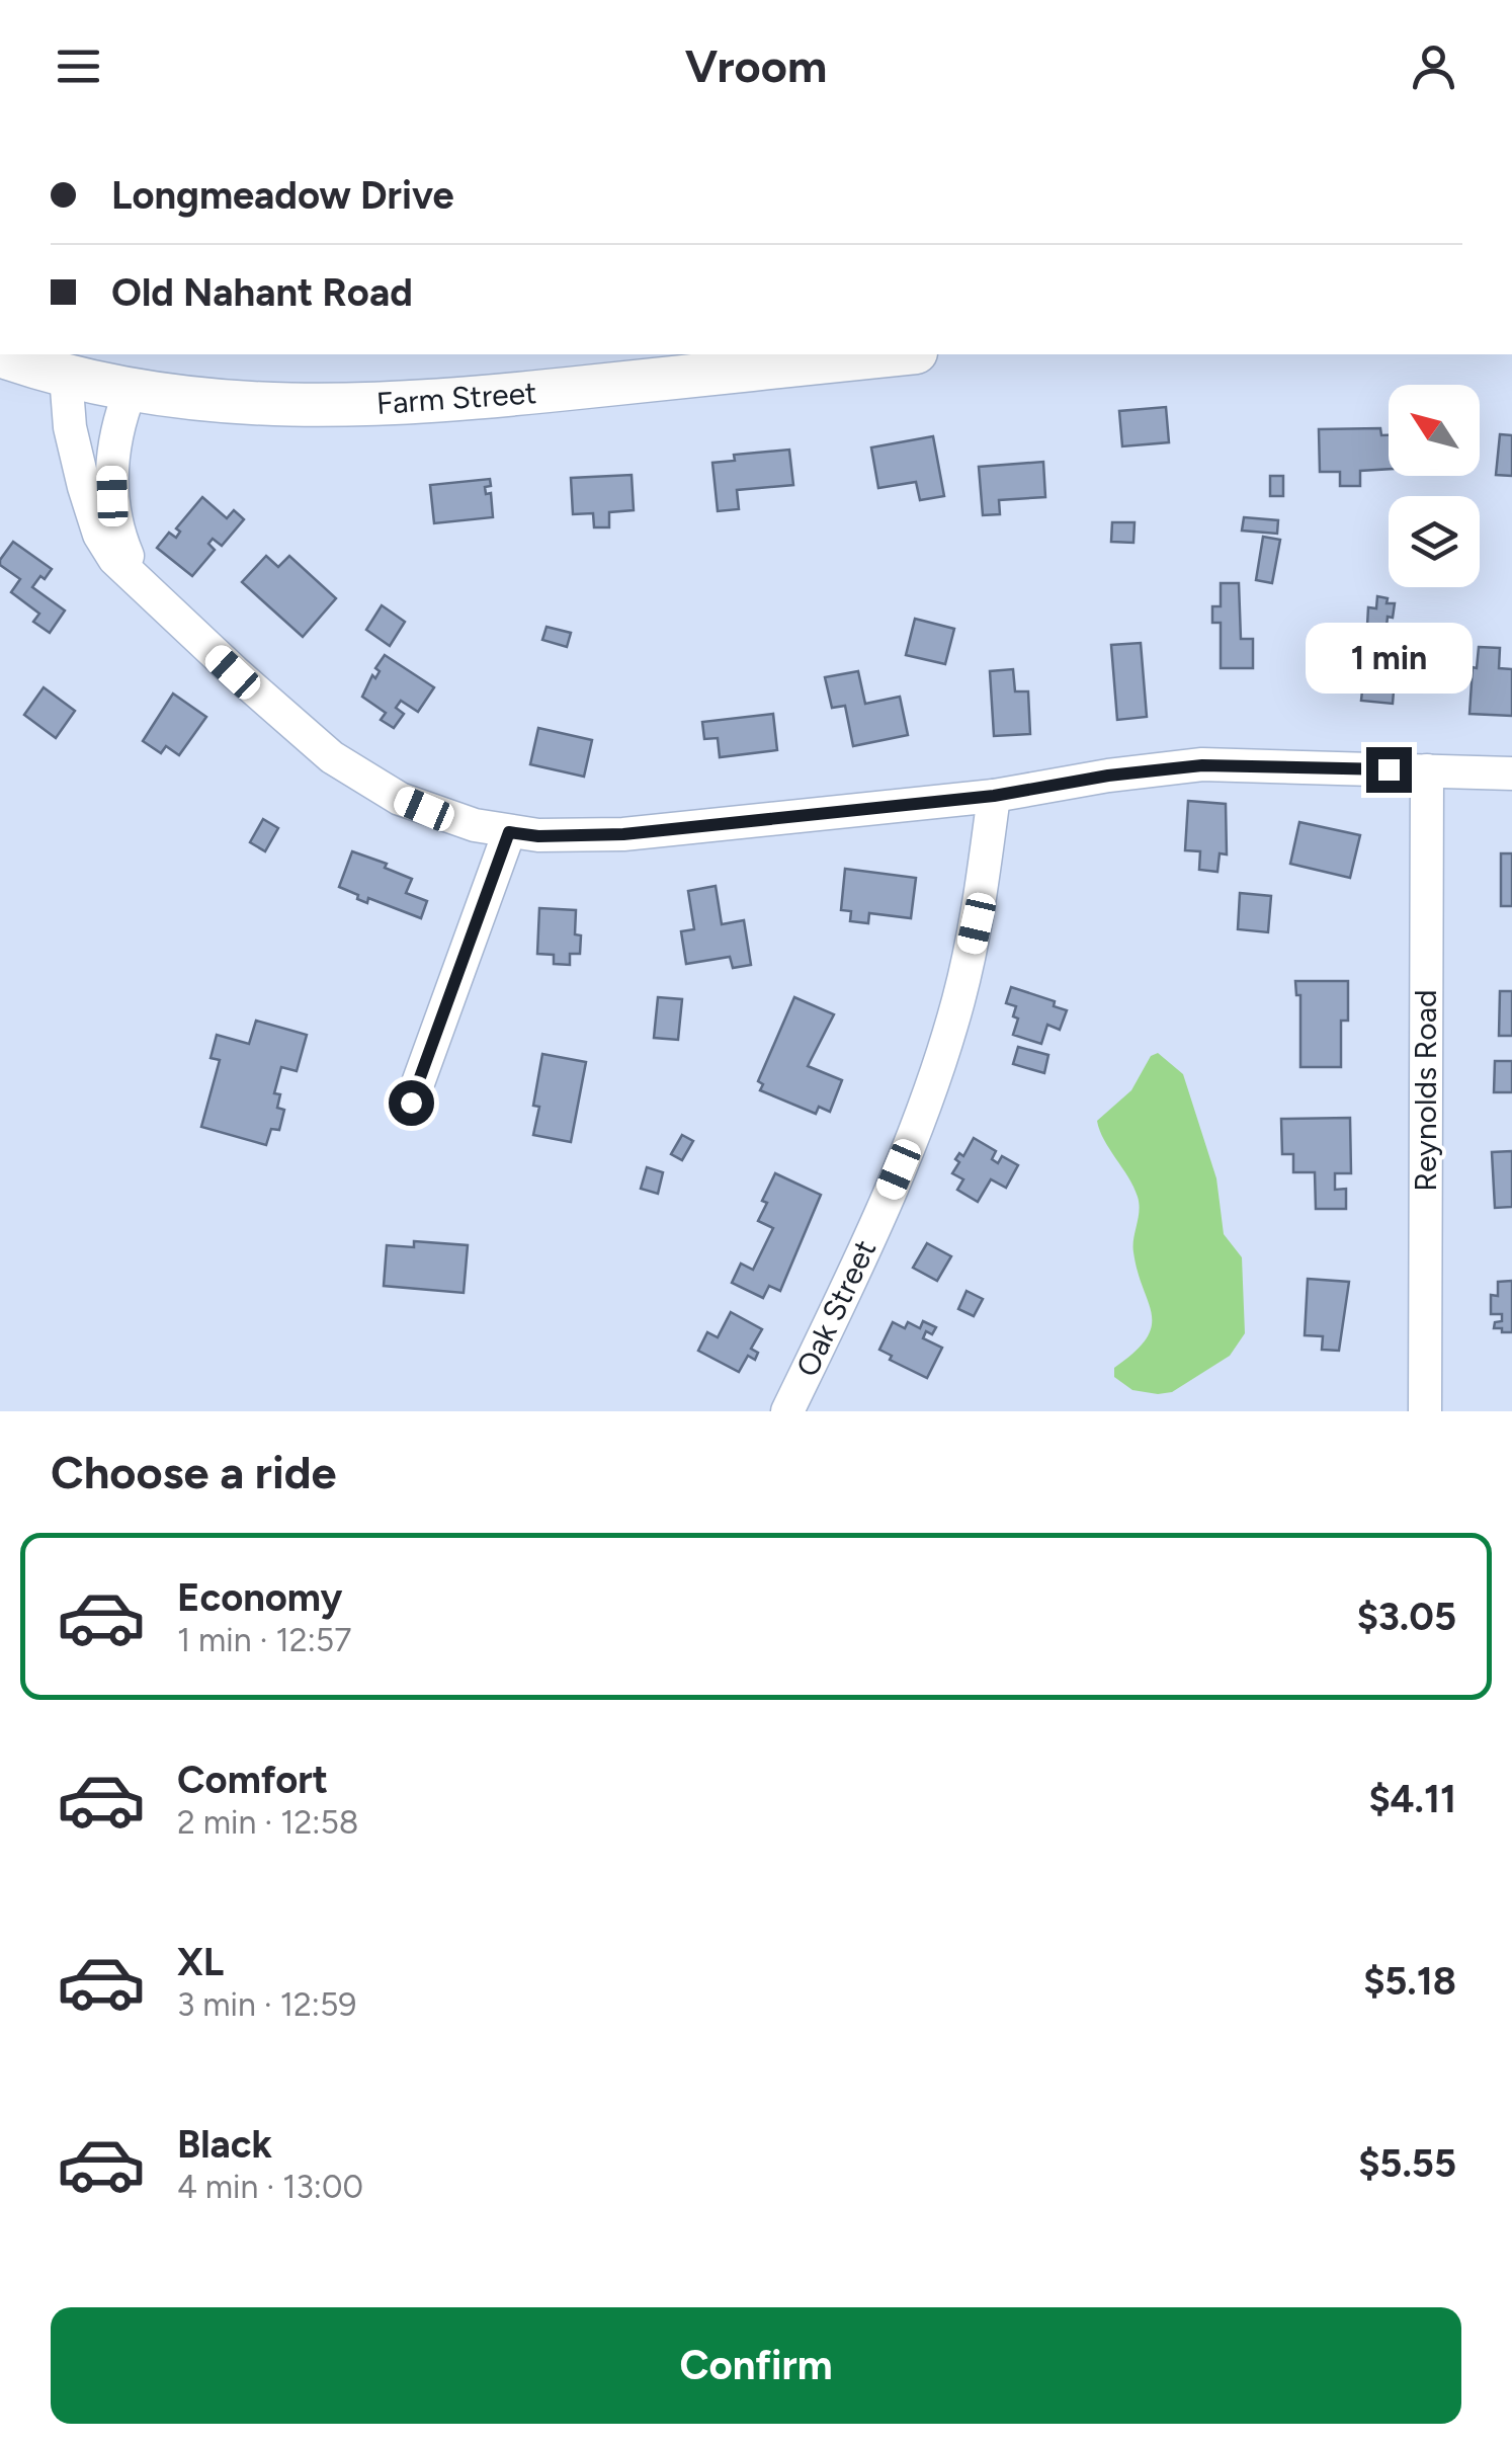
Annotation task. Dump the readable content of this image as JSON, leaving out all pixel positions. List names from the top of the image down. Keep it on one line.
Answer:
{"streets":{"main road":["Farm Street"],"street":["Reynolds Road","Oak Street"]},"north":"top left","page":{"header":"Vroom","banner":["Longmeadow Drive","Old Nahant Road"],"bubble":"1 min","heading":"Choose a ride","list":[{"name":"Economy","note":"1 min · 12:57","value":"$3.05"},{"name":"Comfort","note":"2 min · 12:58","value":"$4.11"},{"name":"XL","note":"3 min · 12:59","value":"$5.18"},{"name":"Black","note":"4 min · 13:00","value":"$5.55"}],"buttons":"Confirm"}}
